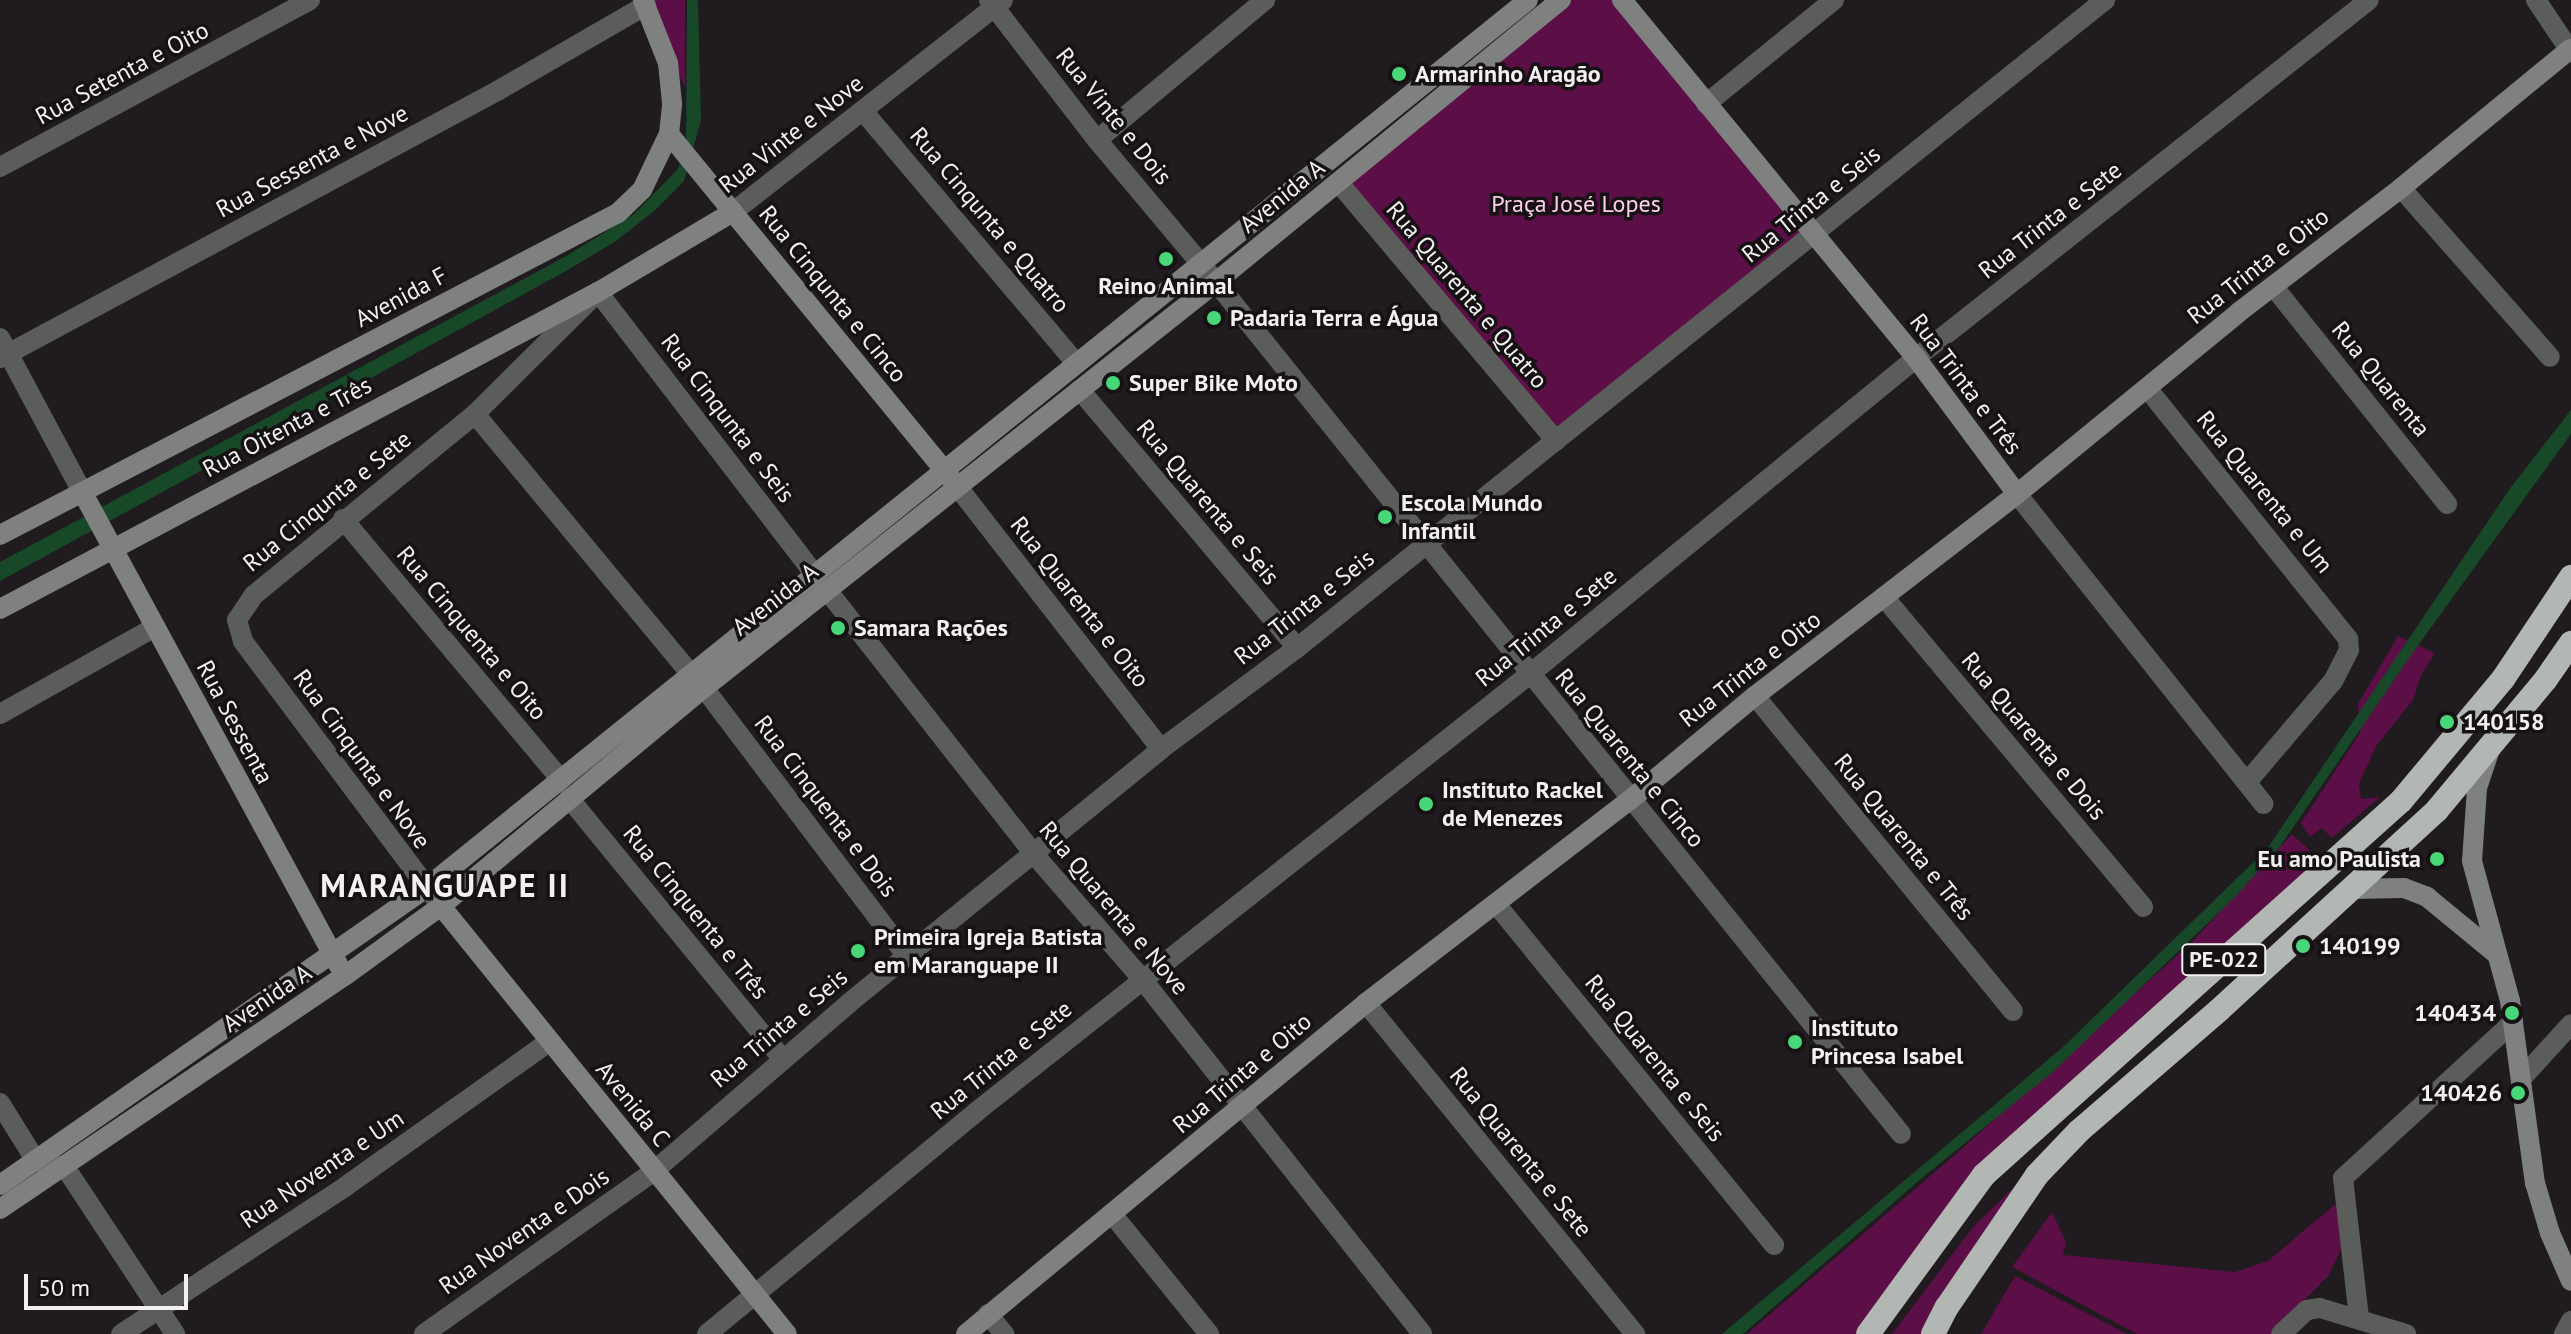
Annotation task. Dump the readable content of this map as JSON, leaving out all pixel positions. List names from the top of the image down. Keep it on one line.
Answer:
{"streets":{"highway":["PE-022"],"street":["Rua Setenta e Oito","Rua Vinte e Dois","Rua Vinte e Nove","Rua Sessenta e Nove","Avenida A","Rua Trinta e Seis","Rua Cinqunta e Quatro","Rua Trinta e Sete","Rua Trinta e Oito","Rua Cinqunta e Cinco","Rua Quarenta e Quatro","Avenida F","Rua Quarenta","Rua Trinta e Três","Rua Cinqunta e Seis","Rua Oitenta e Três","Rua Quarenta e Um","Rua Cinqunta e Sete","Rua Quarenta e Seis","Rua Quarenta e Oito","Rua Cinquenta e Oito","Rua Sessenta","Rua Quarenta e Dois","Rua Quarenta e Cinco","Rua Cinqunta e Nove","Rua Cinquenta e Dois","Rua Quarenta e Três","Rua Quarenta e Nove","Rua Cinquenta e Três","Avenida C","Rua Quarenta e Sete","Rua Noventa e Um","Rua Noventa e Dois"]},"crossings":[["Rua Vinte e Dois","Rua Vinte e Nove"],["Rua Vinte e Dois","Avenida A"],["Rua Vinte e Dois","Rua Quarenta e Cinco"],["Rua Vinte e Nove","Rua Cinqunta e Quatro"],["Rua Vinte e Nove","Rua Cinqunta e Cinco"],["Rua Vinte e Nove","Rua Cinqunta e Seis"],["Rua Vinte e Nove","Rua Oitenta e Três"],["Rua Vinte e Nove","Rua Cinqunta e Sete"],["Rua Sessenta e Nove","Avenida F"],["Avenida A","Rua Cinqunta e Quatro"],["Avenida A","Rua Cinqunta e Cinco"],["Avenida A","Rua Quarenta e Quatro"],["Avenida A","Rua Cinqunta e Seis"],["Avenida A","Rua Quarenta e Seis"],["Avenida A","Rua Quarenta e Oito"],["Avenida A","Rua Cinquenta e Oito"],["Avenida A","Rua Sessenta"],["Avenida A","Rua Quarenta e Cinco"],["Avenida A","Rua Cinqunta e Nove"],["Avenida A","Rua Cinquenta e Dois"],["Avenida A","Rua Quarenta e Nove"],["Avenida A","Rua Cinquenta e Três"],["Avenida A","Avenida C"],["Rua Trinta e Seis","Rua Quarenta e Quatro"],["Rua Trinta e Seis","Rua Trinta e Três"],["Rua Trinta e Seis","Rua Quarenta e Seis"],["Rua Trinta e Seis","Rua Quarenta e Oito"],["Rua Trinta e Seis","Rua Quarenta e Cinco"],["Rua Trinta e Seis","Rua Cinquenta e Dois"],["Rua Trinta e Seis","Rua Quarenta e Nove"],["Rua Trinta e Seis","Rua Cinquenta e Três"],["Rua Trinta e Seis","Avenida C"],["Rua Trinta e Seis","Rua Noventa e Dois"],["Rua Trinta e Sete","Rua Trinta e Três"],["Rua Trinta e Sete","Rua Quarenta e Cinco"],["Rua Trinta e Sete","Rua Quarenta e Nove"],["Rua Trinta e Sete","Avenida C"],["Rua Trinta e Oito","Rua Quarenta"],["Rua Trinta e Oito","Rua Trinta e Três"],["Rua Trinta e Oito","Rua Quarenta e Um"],["Rua Trinta e Oito","Rua Quarenta e Seis"],["Rua Trinta e Oito","Rua Quarenta e Dois"],["Rua Trinta e Oito","Rua Quarenta e Cinco"],["Rua Trinta e Oito","Rua Quarenta e Três"],["Rua Trinta e Oito","Rua Quarenta e Nove"],["Rua Trinta e Oito","Rua Quarenta e Sete"],["Rua Cinqunta e Cinco","Avenida F"],["Rua Cinqunta e Cinco","Rua Quarenta e Oito"],["Avenida F","Rua Sessenta"],["Rua Trinta e Três","Rua Quarenta e Um"],["Rua Cinqunta e Seis","Rua Oitenta e Três"],["Rua Cinqunta e Seis","Rua Cinqunta e Sete"],["Rua Cinqunta e Seis","Rua Quarenta e Nove"],["Rua Oitenta e Três","Rua Cinqunta e Sete"],["Rua Oitenta e Três","Rua Sessenta"],["Rua Cinqunta e Sete","Rua Cinquenta e Oito"],["Rua Cinqunta e Sete","Rua Cinqunta e Nove"],["Rua Cinquenta e Oito","Rua Cinquenta e Três"],["Rua Cinqunta e Nove","Avenida C"],["Avenida C","Rua Noventa e Um"],["Avenida C","Rua Noventa e Dois"]],"districts":["MARANGUAPE II"],"parks":["Praça José Lopes"],"places":["Armarinho Aragão","Reino Animal","Padaria Terra e Água","Super Bike Moto","Escola Mundo Infantil","Samara Rações","140158","Instituto Rackel de Menezes","Eu amo Paulista","140199","Primeira Igreja Batista em Maranguape II","140434","Instituto Princesa Isabel","140426"],"scale_bar":"50 m"}
